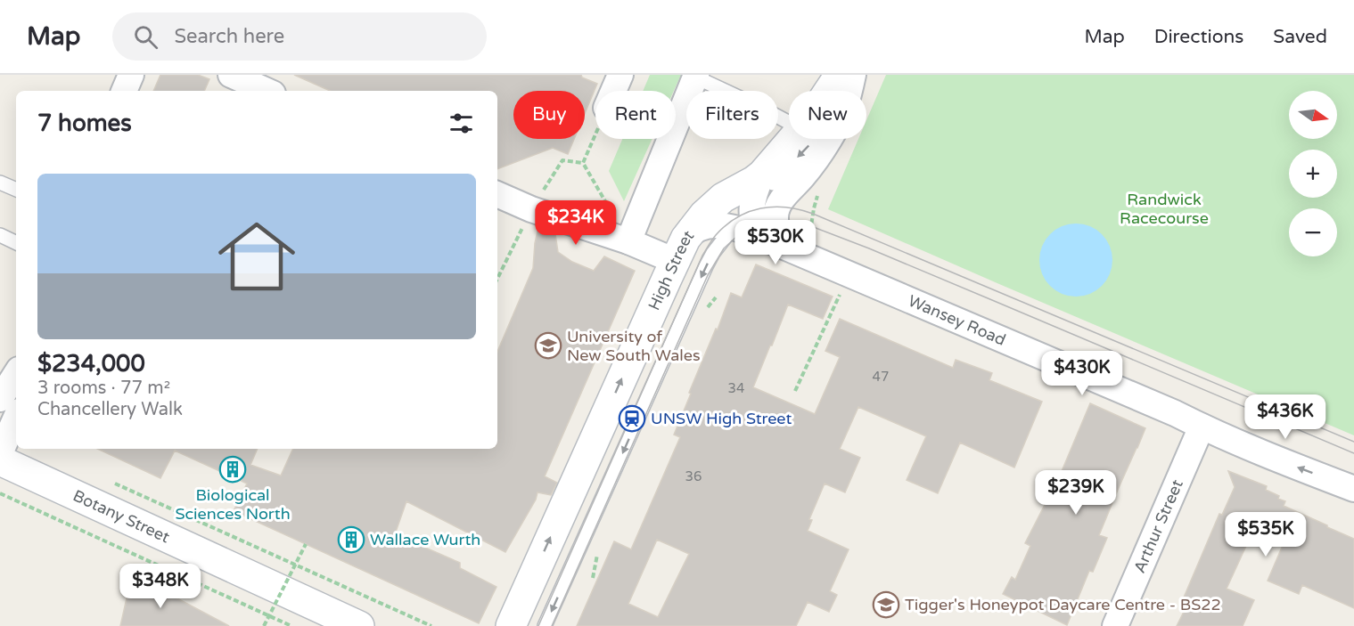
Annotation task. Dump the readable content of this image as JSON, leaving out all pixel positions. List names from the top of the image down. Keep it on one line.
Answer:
{"streets":{"street":["High Street","Wansey Road","Botany Street","Arthur Street"]},"crossings":[["High Street","Wansey Road"],["Wansey Road","Arthur Street"]],"parks":["Randwick Racecourse"],"places":{"school or university":["University of New South Wales","Tigger's Honeypot Daycare Centre - BS22"],"station":["UNSW High Street"],"building":["Biological Sciences North","Wallace Wurth"]},"house_numbers":["47","34","36"],"north":"right","page":{"header":"Map","search":"Search here","nav":["Map","Directions","Saved"],"map_buttons":["+","−"],"chip":["Buy","Rent","Filters","New"],"heading":"7 homes","list":[{"name":"$234,000","note":"3 rooms · 77 m² · Chancellery Walk"}],"price":["$234K","$530K","$430K","$436K","$239K","$535K","$348K"]}}
